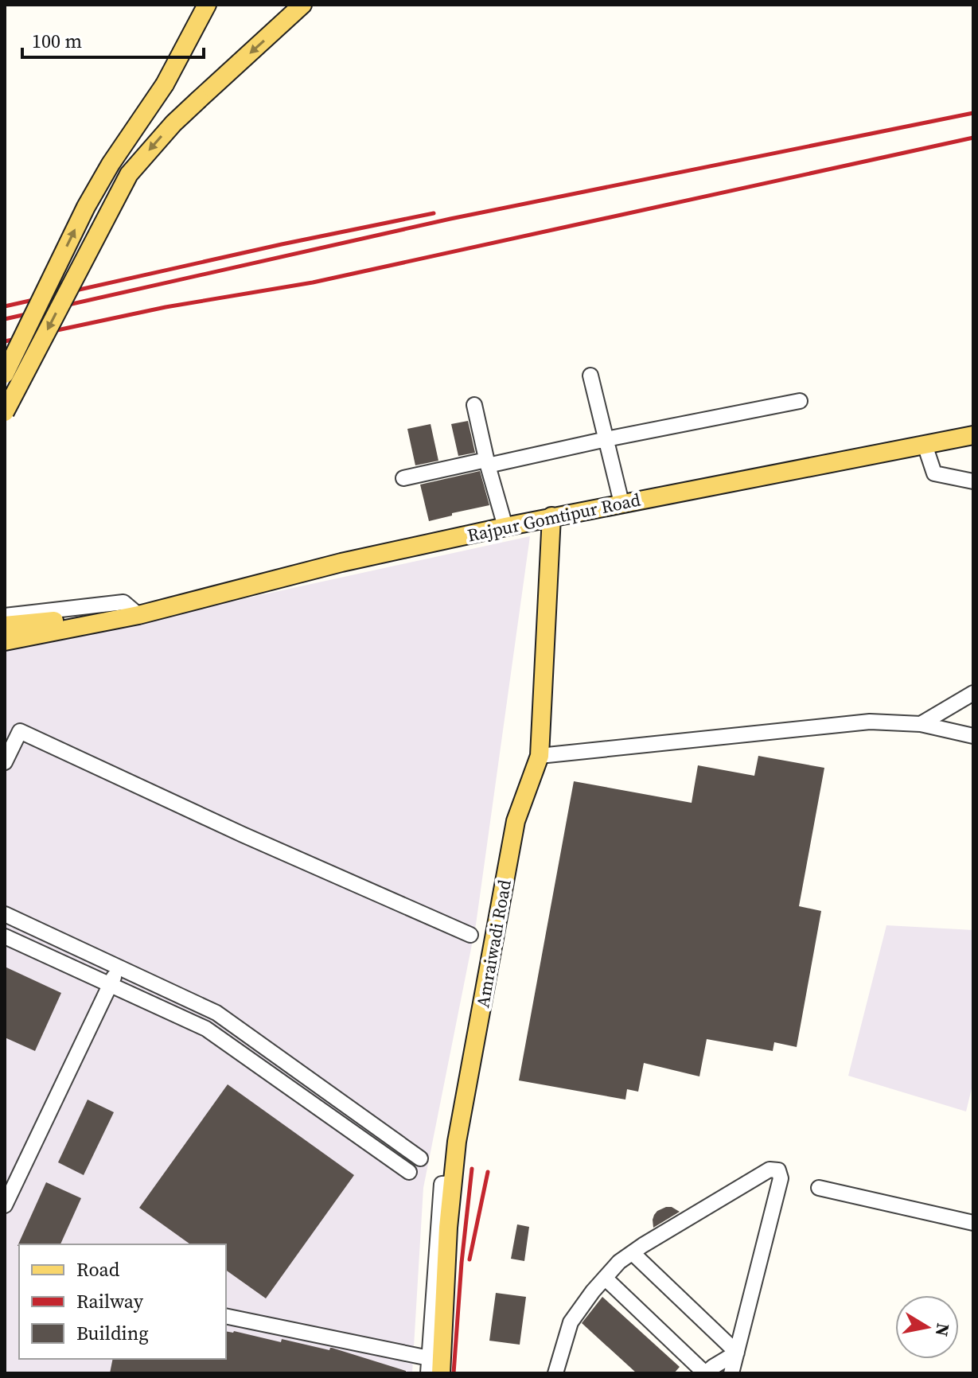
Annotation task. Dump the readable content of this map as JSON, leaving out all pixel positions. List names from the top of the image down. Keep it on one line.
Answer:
{"streets":{"main road":["Rajpur Gomtipur Road","Amraiwadi Road"]},"crossings":[["Rajpur Gomtipur Road","Amraiwadi Road"]],"legend":["Road","Railway","Building"],"scale_bar":"100 m","north":"right"}
